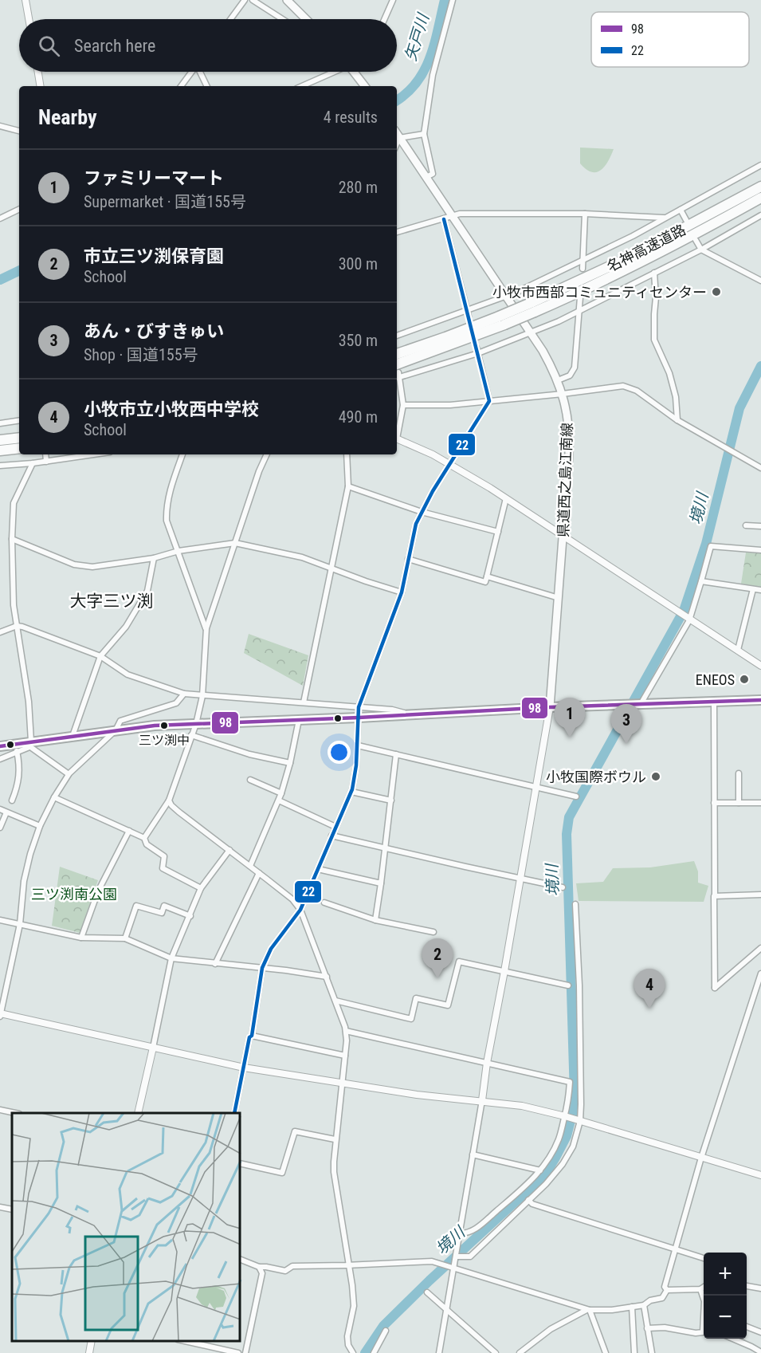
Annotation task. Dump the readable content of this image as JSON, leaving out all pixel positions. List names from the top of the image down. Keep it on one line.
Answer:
{"streets":{"highway":["名神高速道路"],"main road":["県道西之島江南線"]},"districts":["大字三ツ渕"],"water":["矢戸川","境川"],"parks":["三ツ渕南公園"],"places":["小牧市西部コミュニティセンター","ENEOS","三ツ渕中","小牧国際ボウル"],"lines":["transit line 22","transit line 98"],"legend":["98","22"],"page":{"search":"Search here","heading":["Nearby","4 results"],"list":[{"mark":"1","name":"ファミリーマート","note":"Supermarket · 国道155号","value":"280 m"},{"mark":"2","name":"市立三ツ渕保育園","note":"School","value":"300 m"},{"mark":"3","name":"あん・びすきゅい","note":"Shop · 国道155号","value":"350 m"},{"mark":"4","name":"小牧市立小牧西中学校","note":"School","value":"490 m"}],"pins":["1","3","2","4"],"map_buttons":["+","−"]}}
